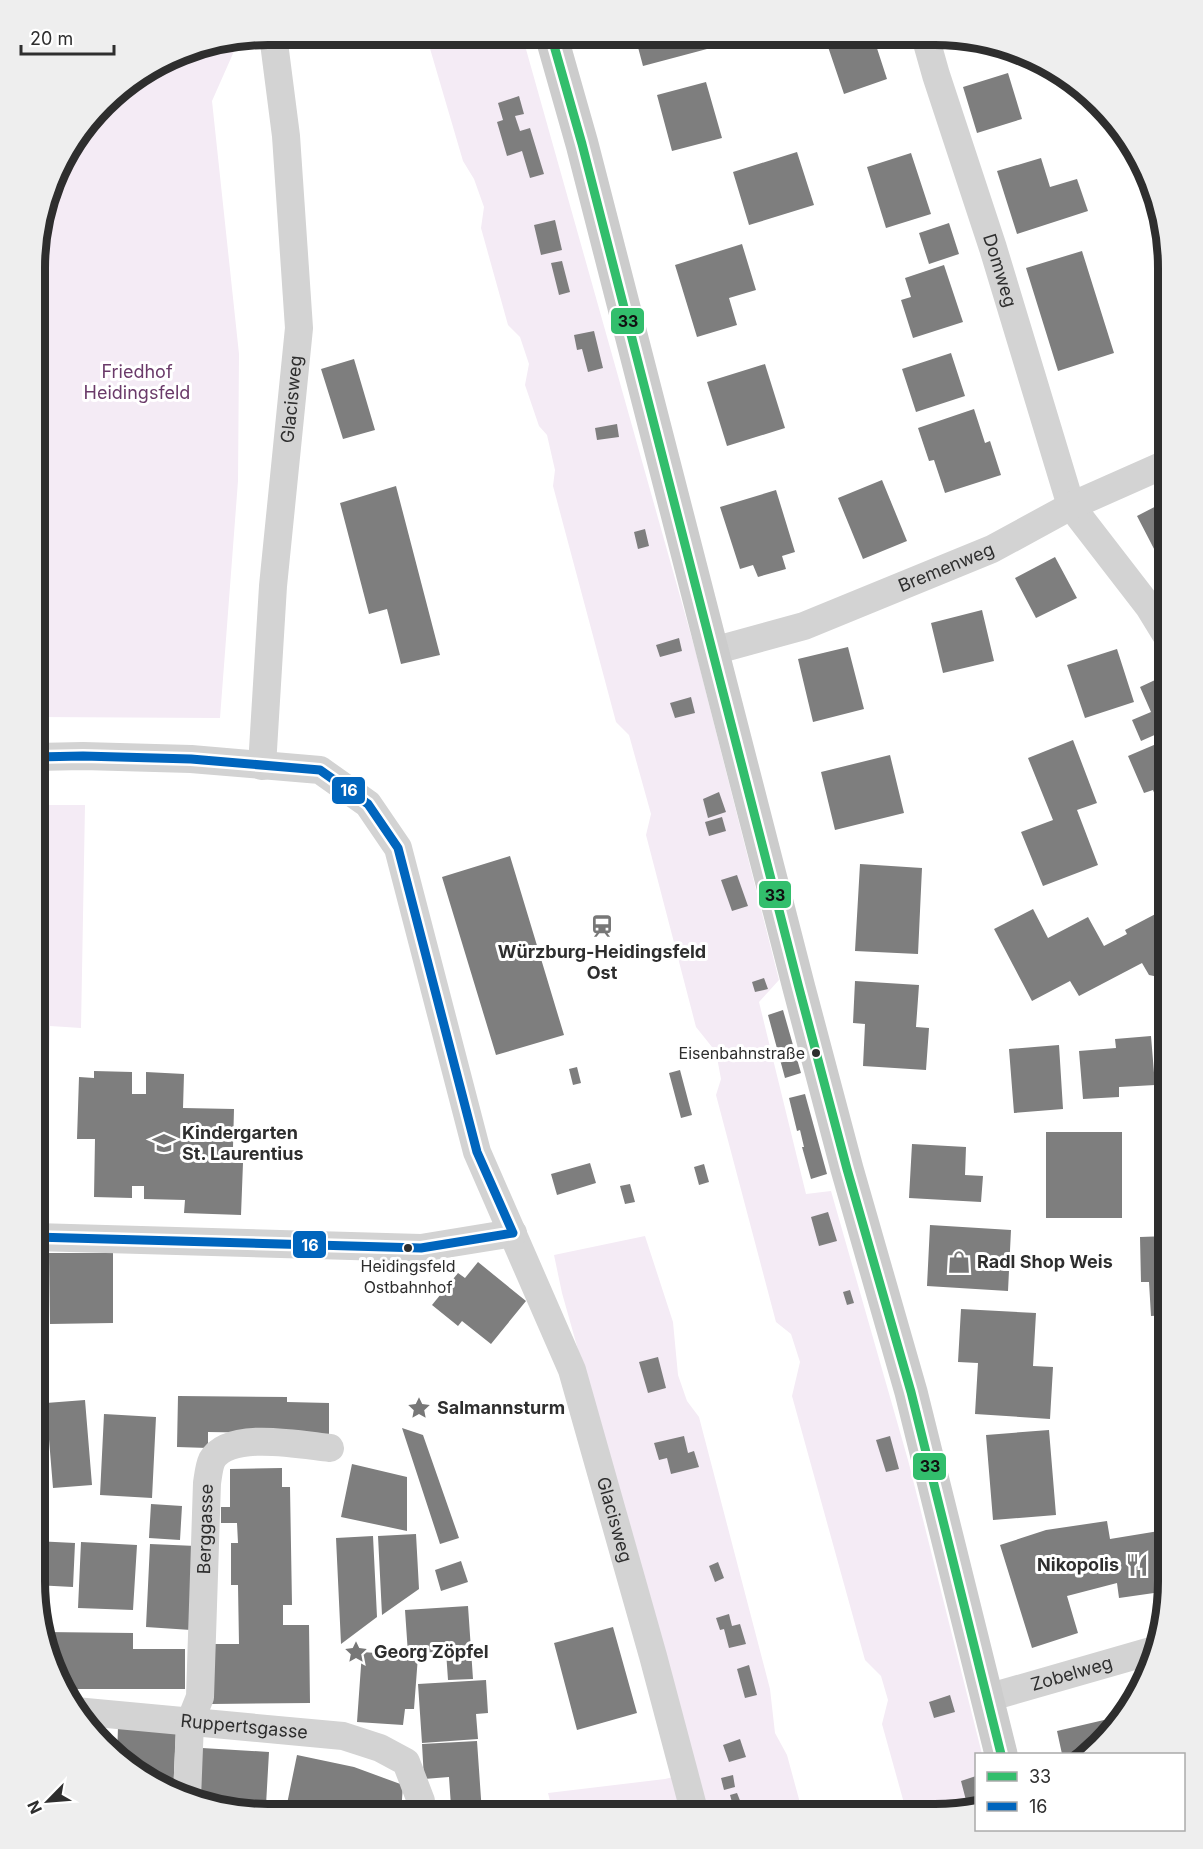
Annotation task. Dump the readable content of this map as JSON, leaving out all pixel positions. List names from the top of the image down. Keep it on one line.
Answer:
{"streets":{"street":["Domweg","Glacisweg","Bremenweg","Berggasse","Zobelweg","Ruppertsgasse"]},"crossings":[["Domweg","Bremenweg"],["Berggasse","Ruppertsgasse"]],"parks":["Friedhof Heidingsfeld"],"places":{"station":["Würzburg-Heidingsfeld Ost"],"other":["Eisenbahnstraße","Heidingsfeld Ostbahnhof"],"school or university":["Kindergarten St. Laurentius"],"shop":["Radl Shop Weis"],"place":["Salmannsturm","Georg Zöpfel"],"restaurant":["Nikopolis"]},"lines":["transit line 33","transit line 16"],"legend":["33","16"],"scale_bar":"20 m","north":"bottom left"}
